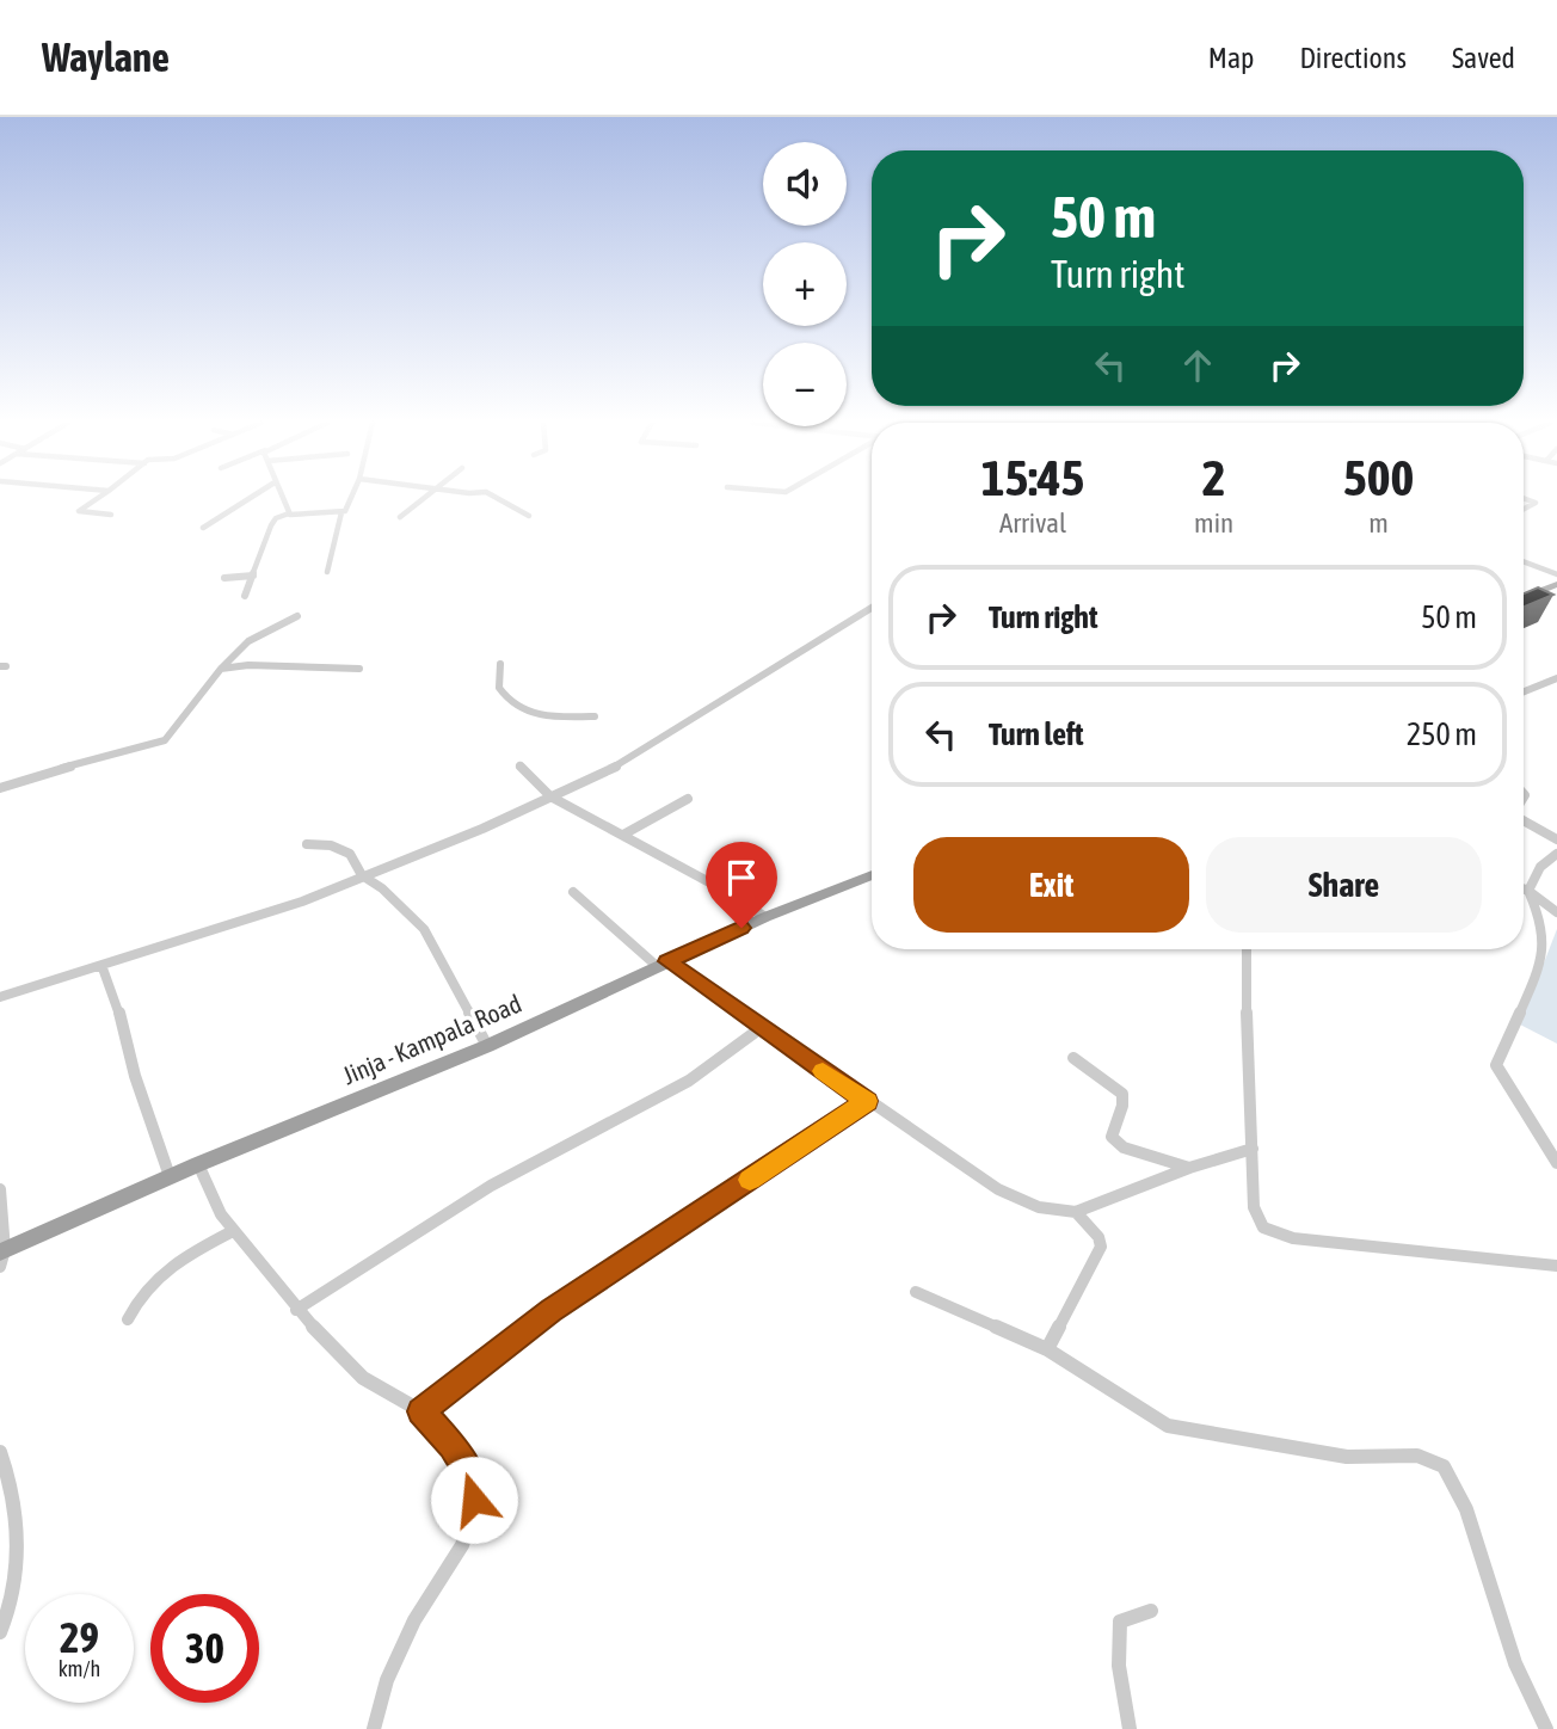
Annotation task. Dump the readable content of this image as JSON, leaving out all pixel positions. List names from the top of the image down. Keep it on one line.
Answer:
{"streets":{"highway":["Jinja - Kampala Road"]},"page":{"header":"Waylane","nav":["Map","Directions","Saved"],"map_buttons":["+","−"],"turn":["50 m","Turn right"],"eta":["15:45","Arrival","2","min","500","m"],"list":[{"name":"Turn right","value":"50 m"},{"name":"Turn left","value":"250 m"}],"buttons":["Exit","Share"],"speed":"29 km/h","limit":"30"}}
